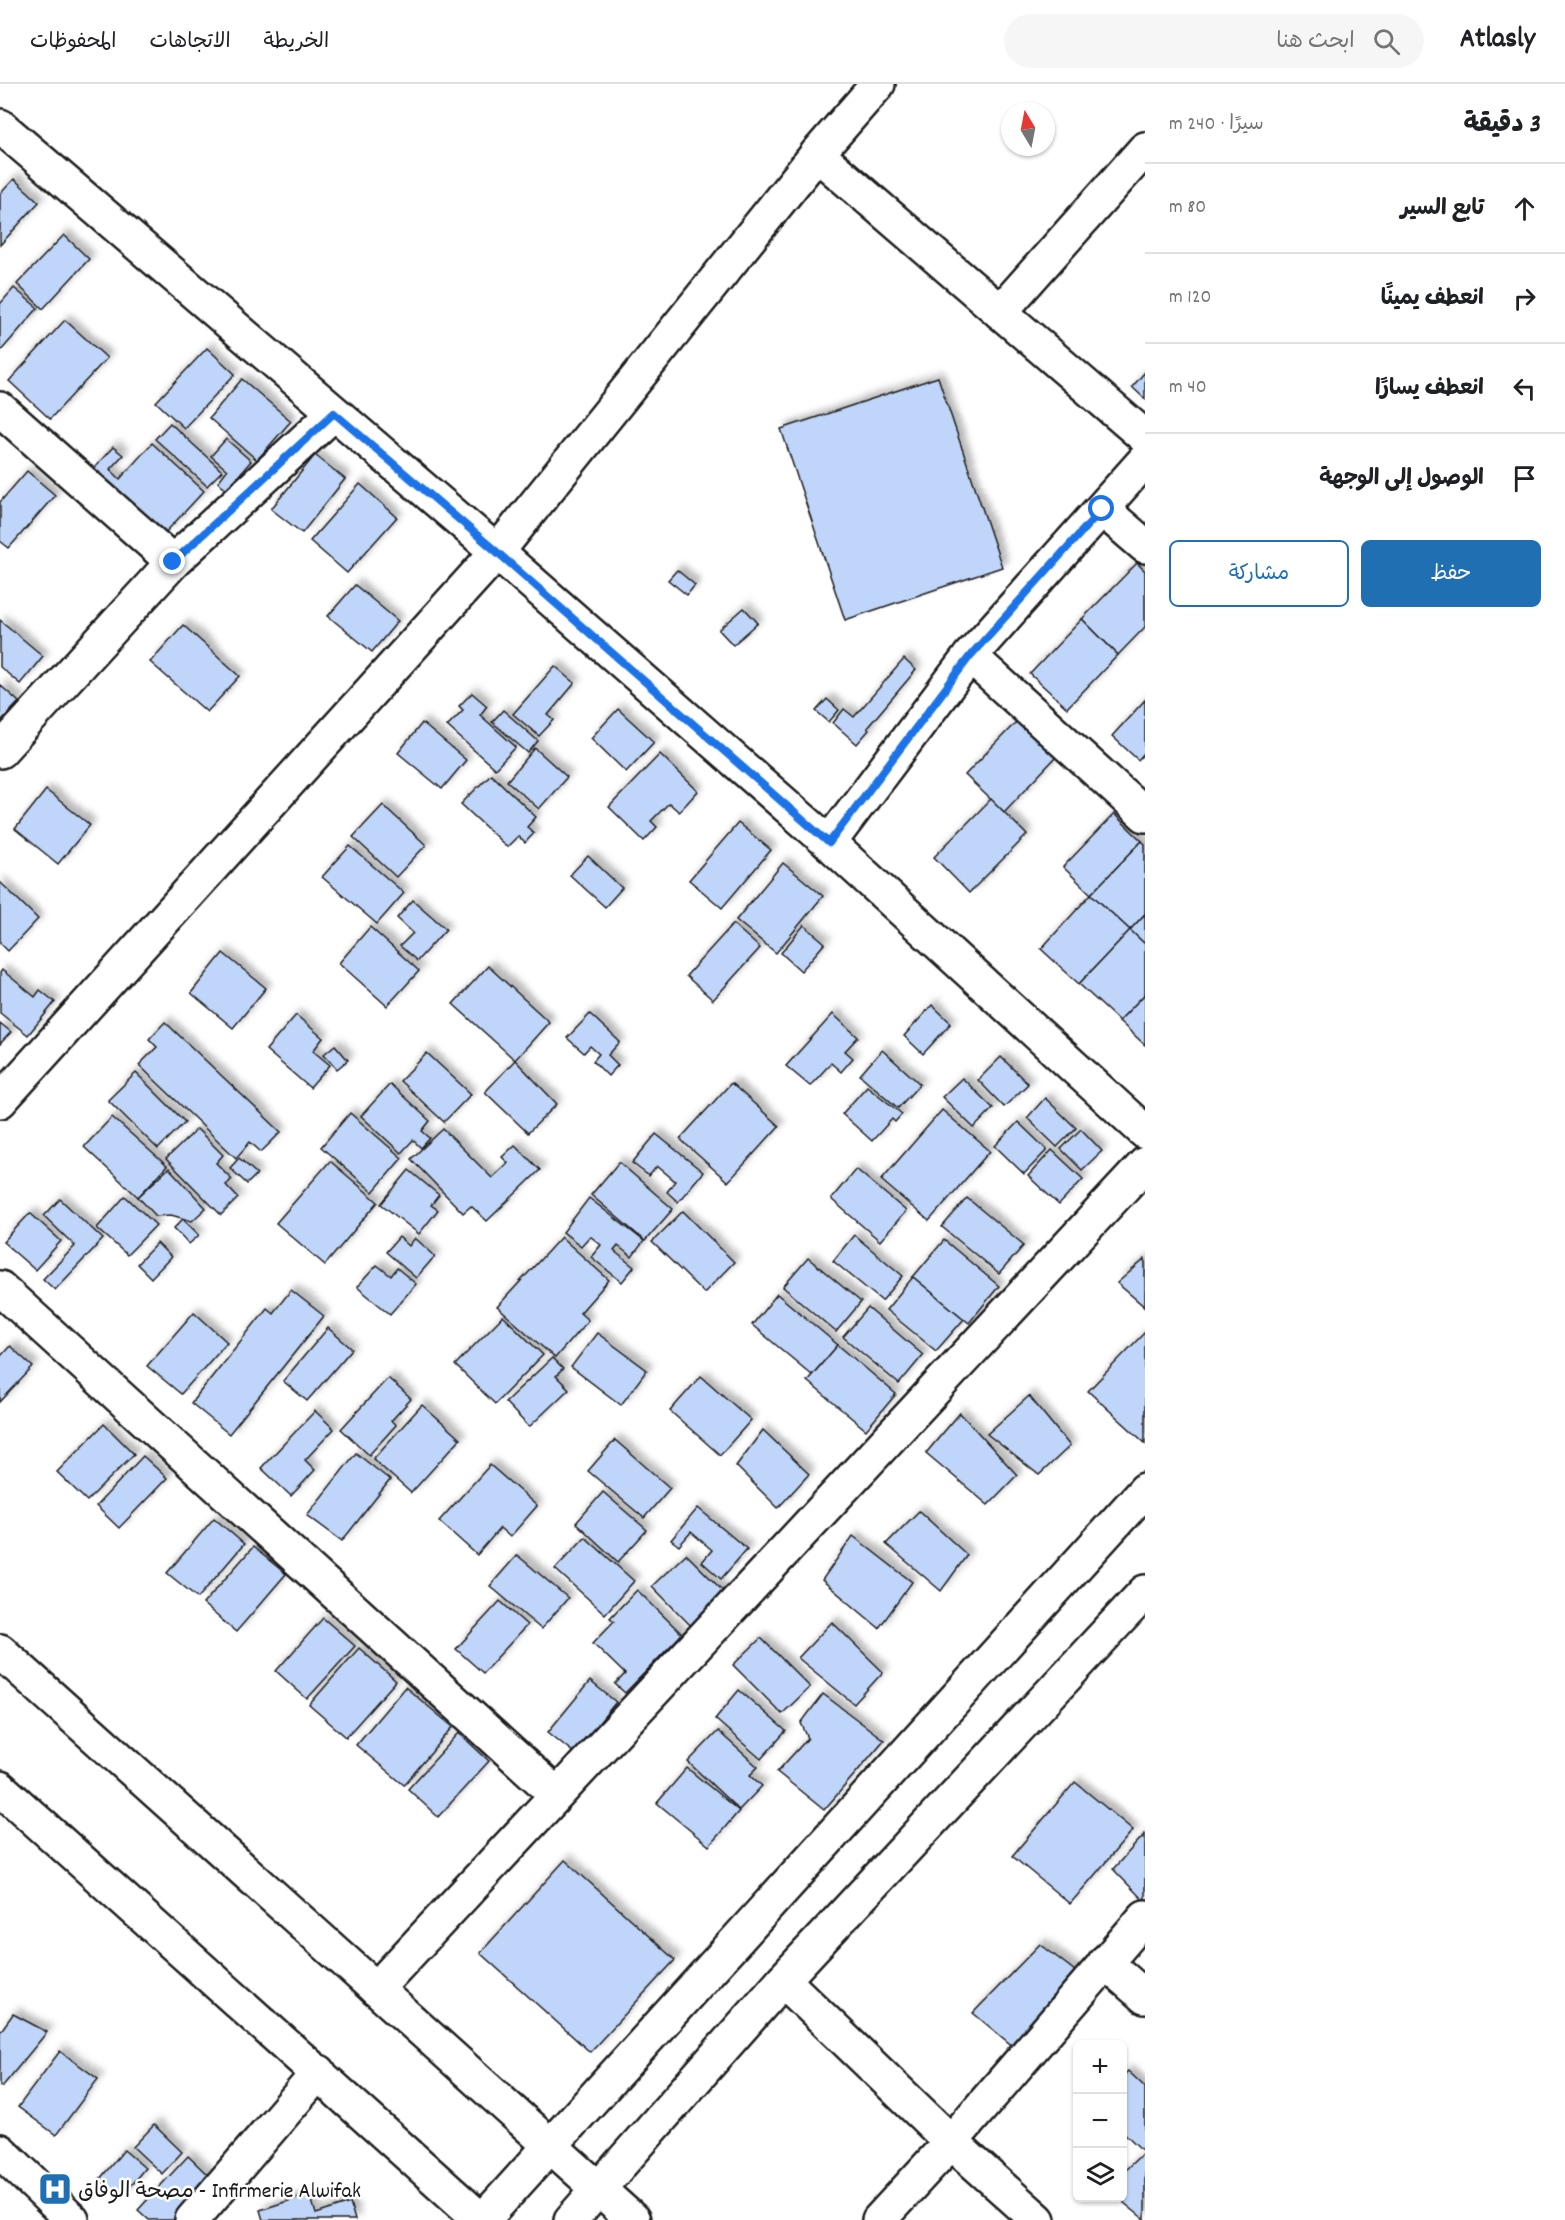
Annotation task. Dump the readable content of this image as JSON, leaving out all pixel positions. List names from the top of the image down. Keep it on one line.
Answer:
{"places":{"hospital":["مصحة الوفاق - Infirmerie Alwifak"]},"north":"top","page":{"header":"Atlasly","search":"ابحث هنا","nav":["الخريطة","الاتجاهات","المحفوظات"],"heading":["3 دقيقة","سيرًا · 240 m"],"list":[["تابع السير","80 m"],["انعطف يمينًا","120 m"],["انعطف يسارًا","40 m"],"الوصول إلى الوجهة"],"buttons":["حفظ","مشاركة"],"map_buttons":["+","−"]}}
